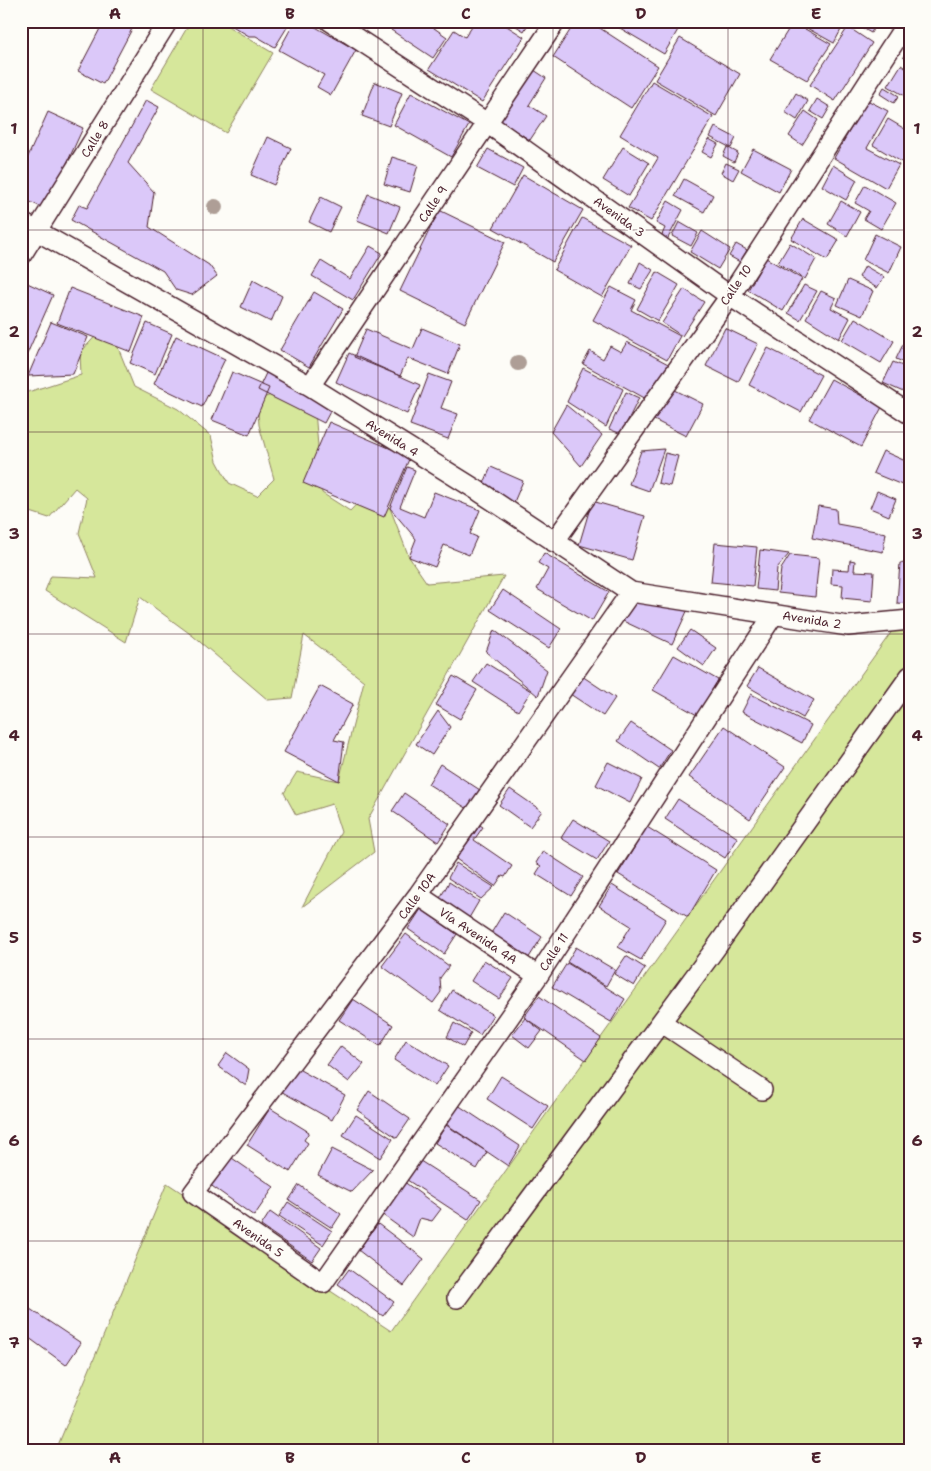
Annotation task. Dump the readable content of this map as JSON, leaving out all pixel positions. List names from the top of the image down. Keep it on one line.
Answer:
{"streets":{"street":["Calle 8","Calle 9","Avenida 3","Calle 10","Avenida 4","Avenida 2","Calle 10A","Vía Avenida 4A","Calle 11","Avenida 5"]},"crossings":[["Calle 8","Avenida 4"],["Calle 9","Avenida 3"],["Calle 9","Avenida 4"],["Avenida 3","Calle 10"],["Calle 10","Avenida 4"],["Avenida 4","Avenida 2"],["Avenida 4","Calle 10A"],["Avenida 4","Calle 11"],["Avenida 2","Calle 11"],["Calle 10A","Vía Avenida 4A"],["Calle 10A","Avenida 5"],["Vía Avenida 4A","Calle 11"],["Calle 11","Avenida 5"]],"grid":{"columns":["A","B","C","D","E"],"rows":["1","2","3","4","5","6","7"]}}
